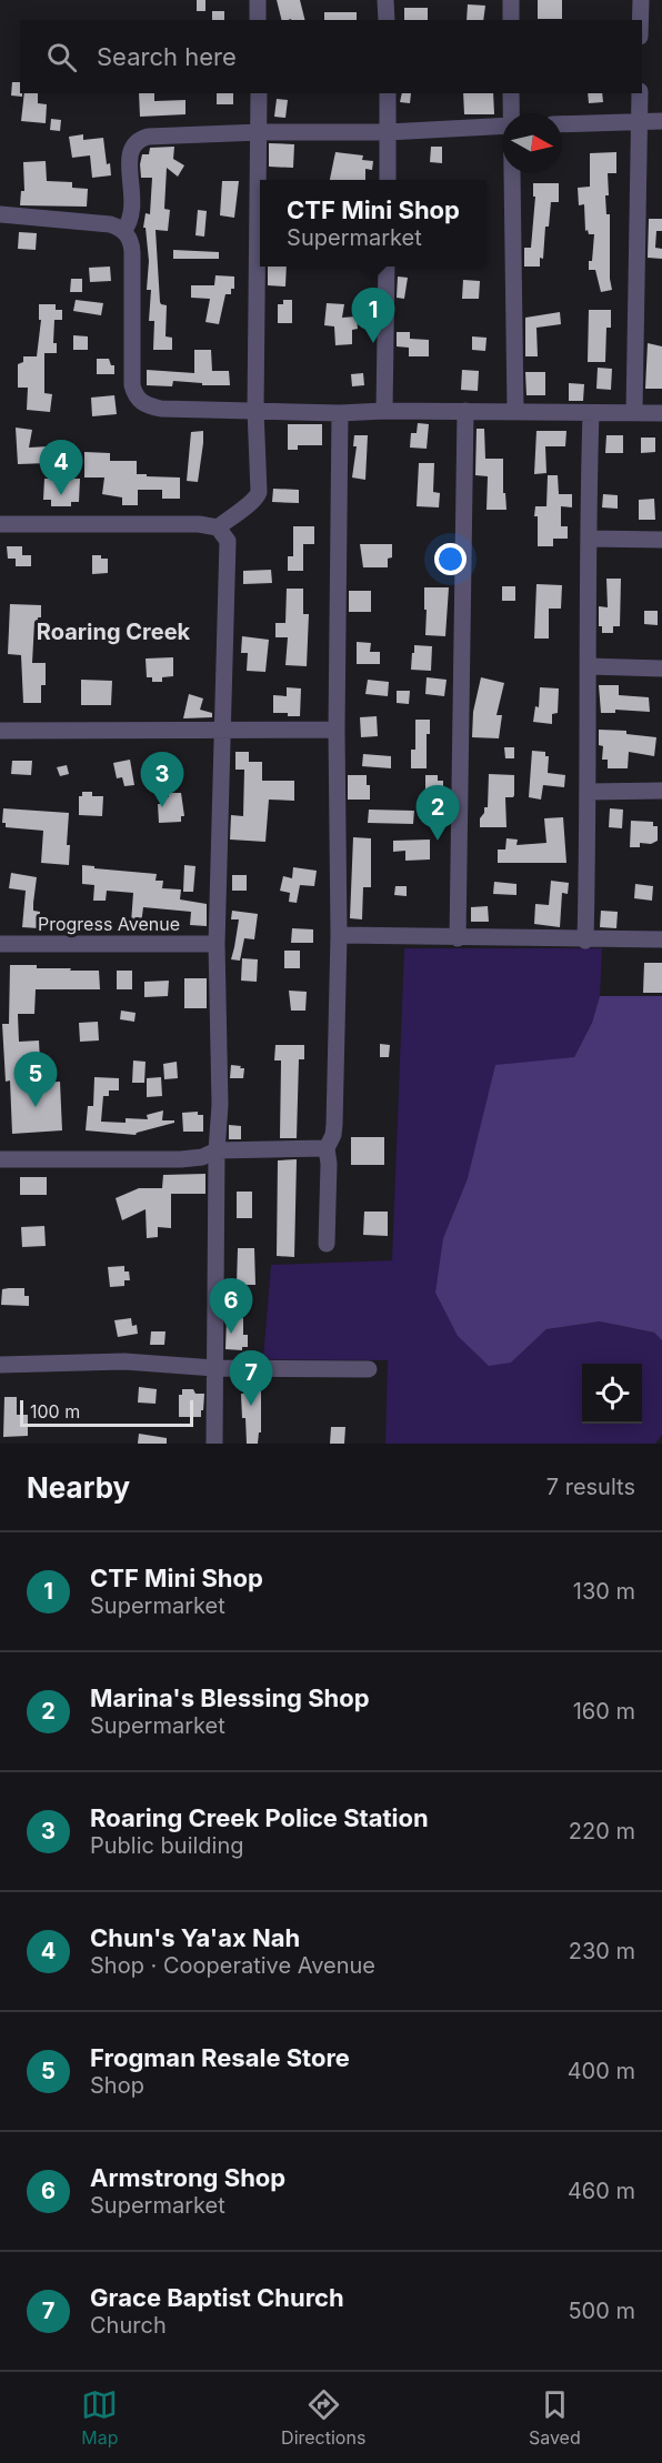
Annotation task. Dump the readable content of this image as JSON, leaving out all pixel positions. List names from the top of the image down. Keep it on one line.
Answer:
{"streets":{"street":["Progress Avenue"]},"districts":["Roaring Creek"],"scale_bar":"100 m","north":"right","page":{"search":"Search here","popup":["CTF Mini Shop","Supermarket"],"pins":["1","4","3","2","5","6","7"],"scale":"100 m","heading":["Nearby","7 results"],"list":[{"mark":"1","name":"CTF Mini Shop","note":"Supermarket","value":"130 m"},{"mark":"2","name":"Marina's Blessing Shop","note":"Supermarket","value":"160 m"},{"mark":"3","name":"Roaring Creek Police Station","note":"Public building","value":"220 m"},{"mark":"4","name":"Chun's Ya'ax Nah","note":"Shop · Cooperative Avenue","value":"230 m"},{"mark":"5","name":"Frogman Resale Store","note":"Shop","value":"400 m"},{"mark":"6","name":"Armstrong Shop","note":"Supermarket","value":"460 m"},{"mark":"7","name":"Grace Baptist Church","note":"Church","value":"500 m"}],"nav":["Map","Directions","Saved"]}}
